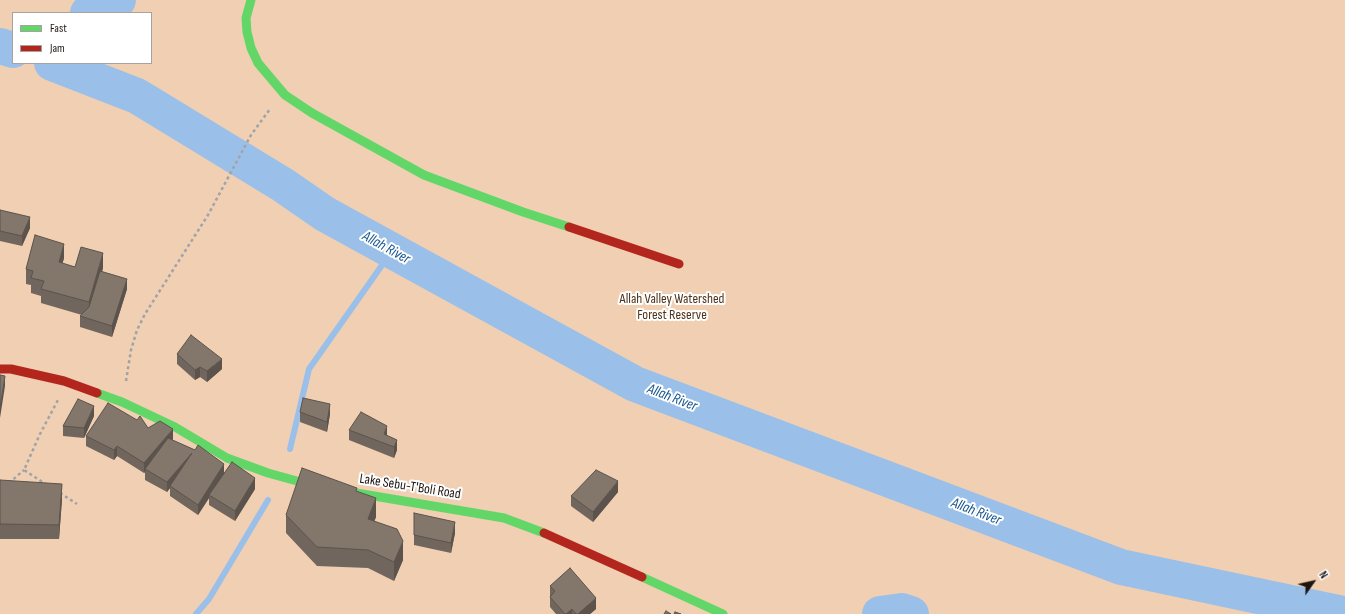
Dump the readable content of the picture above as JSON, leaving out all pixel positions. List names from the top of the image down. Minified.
{"streets":{"main road":["Lake Sebu-T'Boli Road"]},"water":["Allah River"],"parks":["Allah Valley Watershed Forest Reserve"],"legend":["Fast","Jam"],"north":"top right"}
